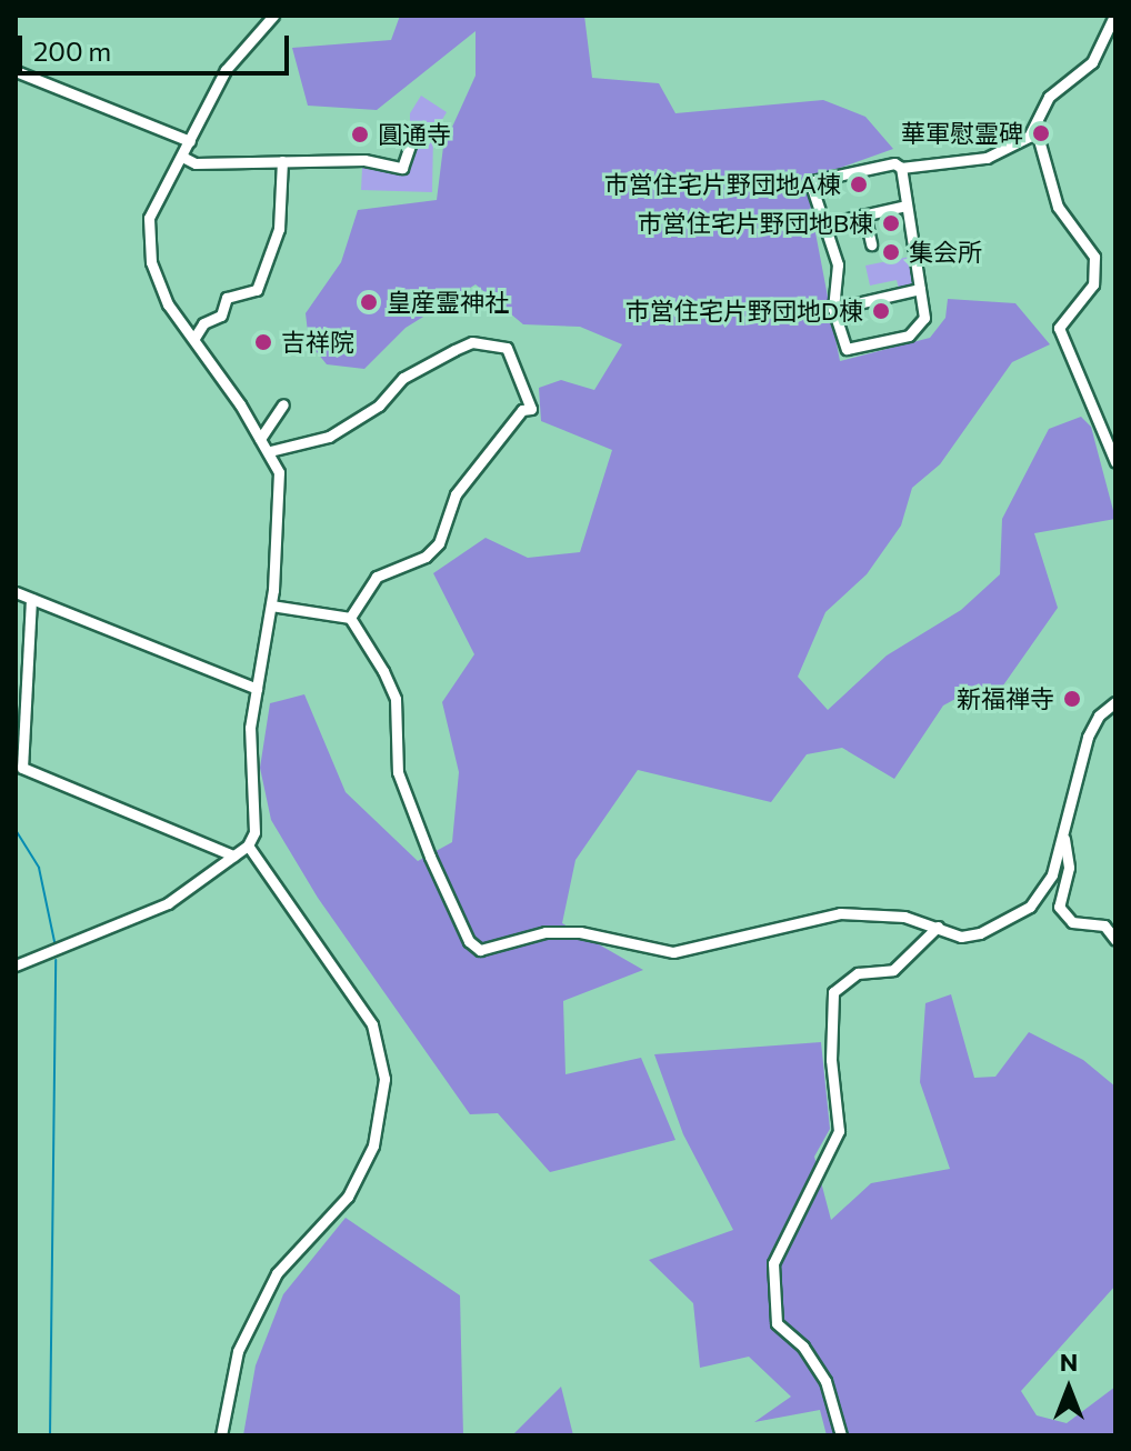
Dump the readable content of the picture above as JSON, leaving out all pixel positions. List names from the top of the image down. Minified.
{"places":["華軍慰霊碑","圓通寺","市営住宅片野団地A棟","市営住宅片野団地B棟","集会所","皇産霊神社","市営住宅片野団地D棟","吉祥院","新福禅寺"],"scale_bar":"200 m","north":"top"}
